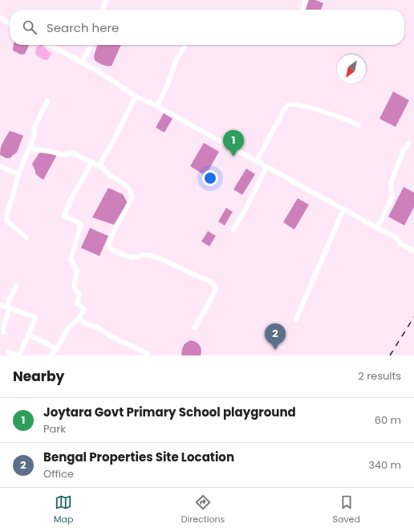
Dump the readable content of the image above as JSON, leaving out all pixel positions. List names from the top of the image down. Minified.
{"north":"bottom left","page":{"search":"Search here","pins":["1","2"],"heading":["Nearby","2 results"],"list":[{"mark":"1","name":"Joytara Govt Primary School playground","note":"Park","value":"60 m"},{"mark":"2","name":"Bengal Properties Site Location","note":"Office","value":"340 m"}],"nav":["Map","Directions","Saved"]}}
